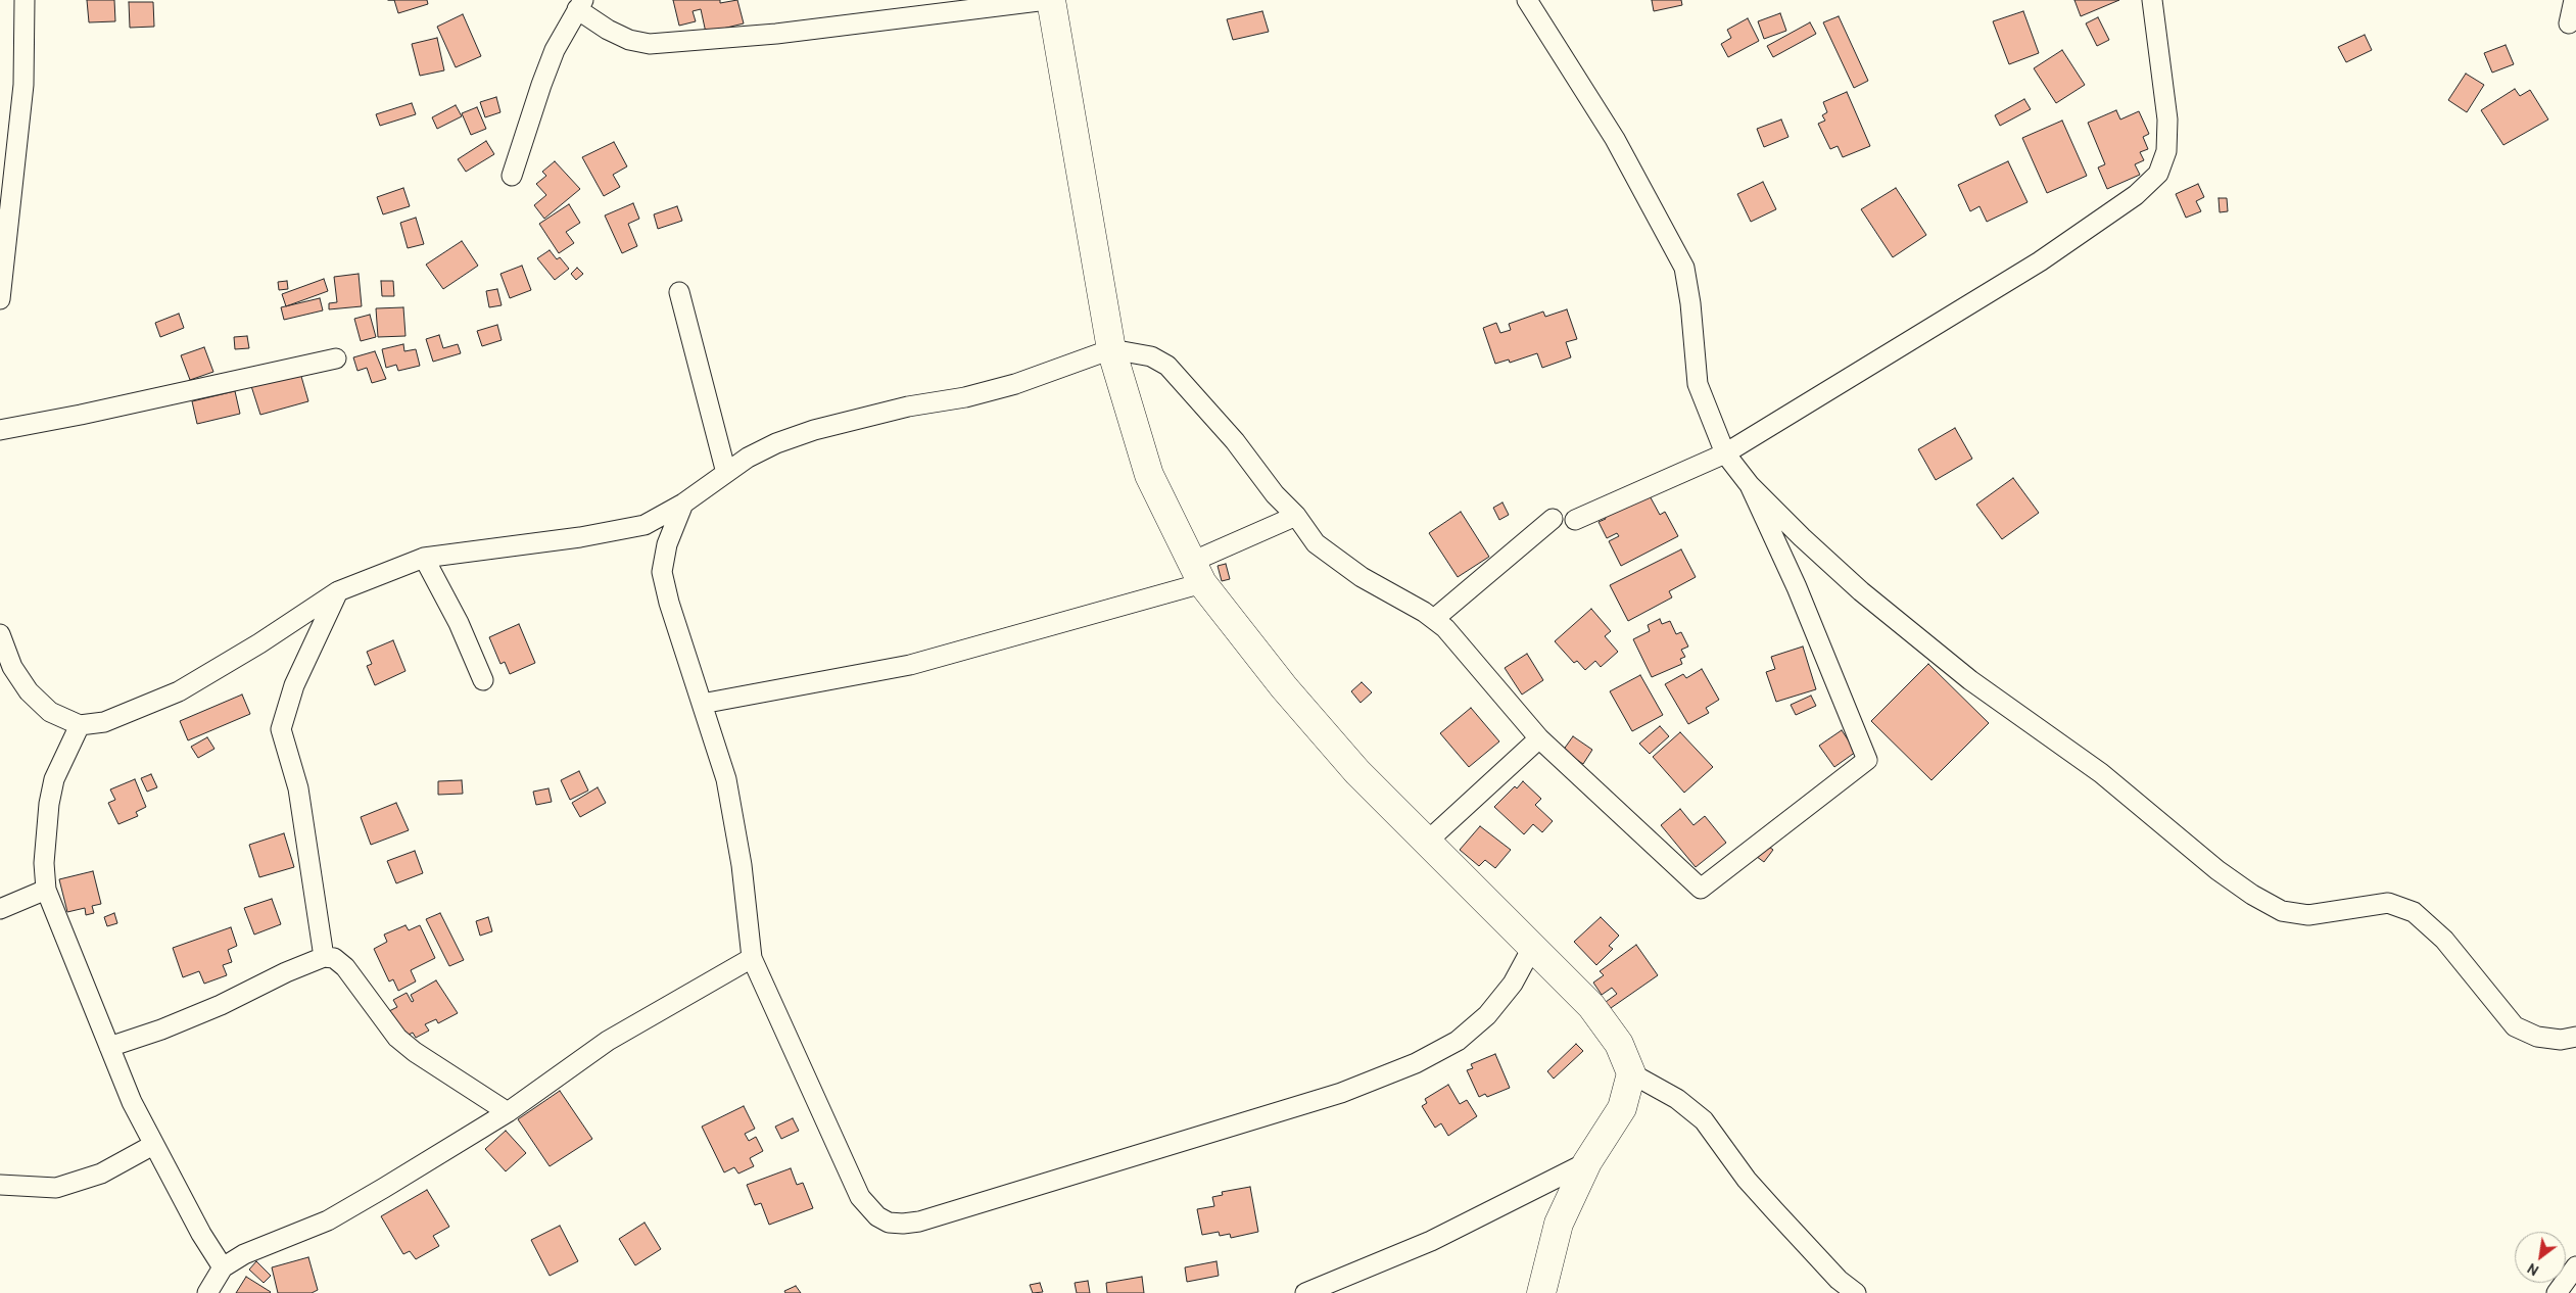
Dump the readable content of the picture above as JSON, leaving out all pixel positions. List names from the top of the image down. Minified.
{"north":"bottom left"}
